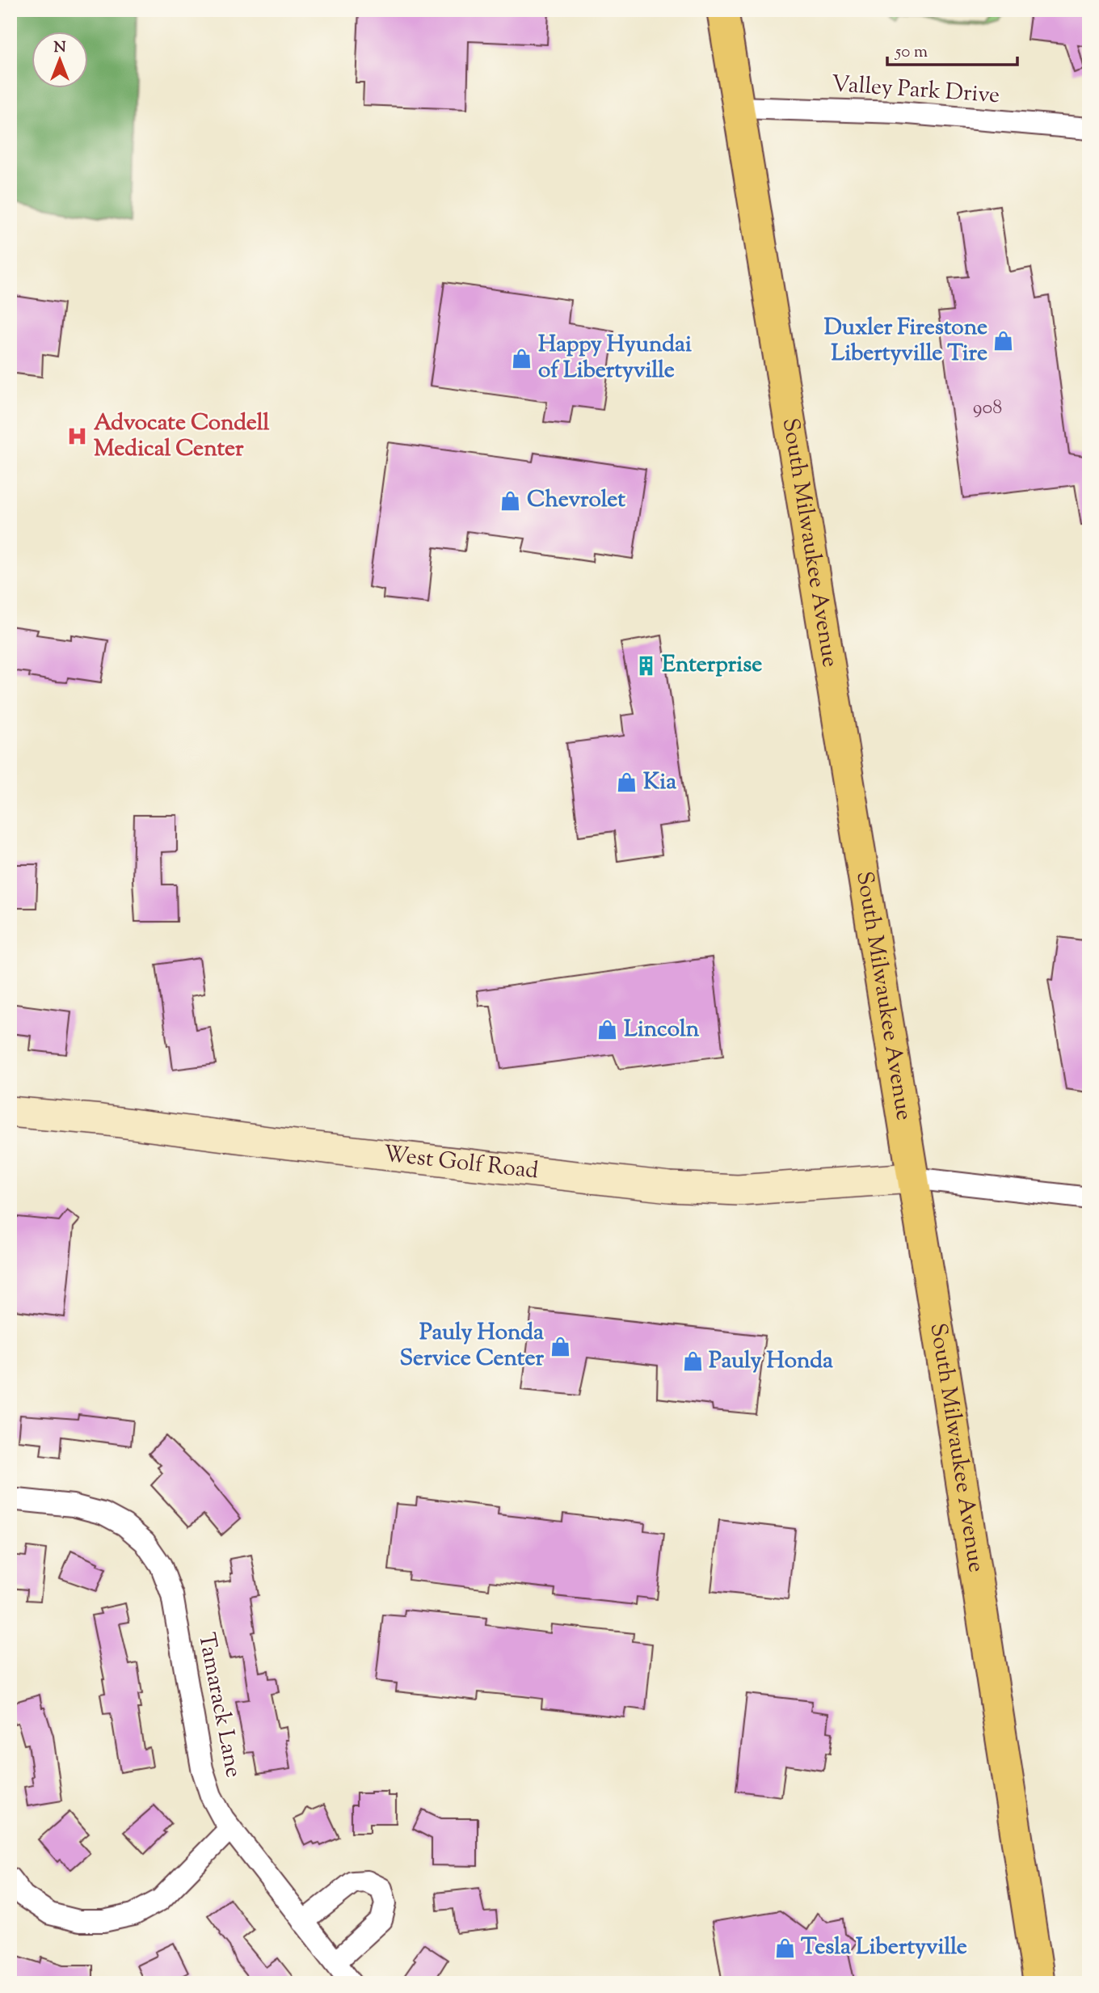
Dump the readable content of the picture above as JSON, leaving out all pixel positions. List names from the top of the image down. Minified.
{"streets":{"main road":["South Milwaukee Avenue"],"street":["Valley Park Drive","West Golf Road","Tamarack Lane"]},"crossings":[["Valley Park Drive","South Milwaukee Avenue"],["South Milwaukee Avenue","West Golf Road"]],"places":{"shop":["Duxler Firestone Libertyville Tire","Happy Hyundai of Libertyville","Chevrolet","Kia","Lincoln","Pauly Honda Service Center","Pauly Honda","Tesla Libertyville"],"hospital":["Advocate Condell Medical Center"],"building":["Enterprise"]},"house_numbers":["908"],"scale_bar":"50 m","north":"top"}
